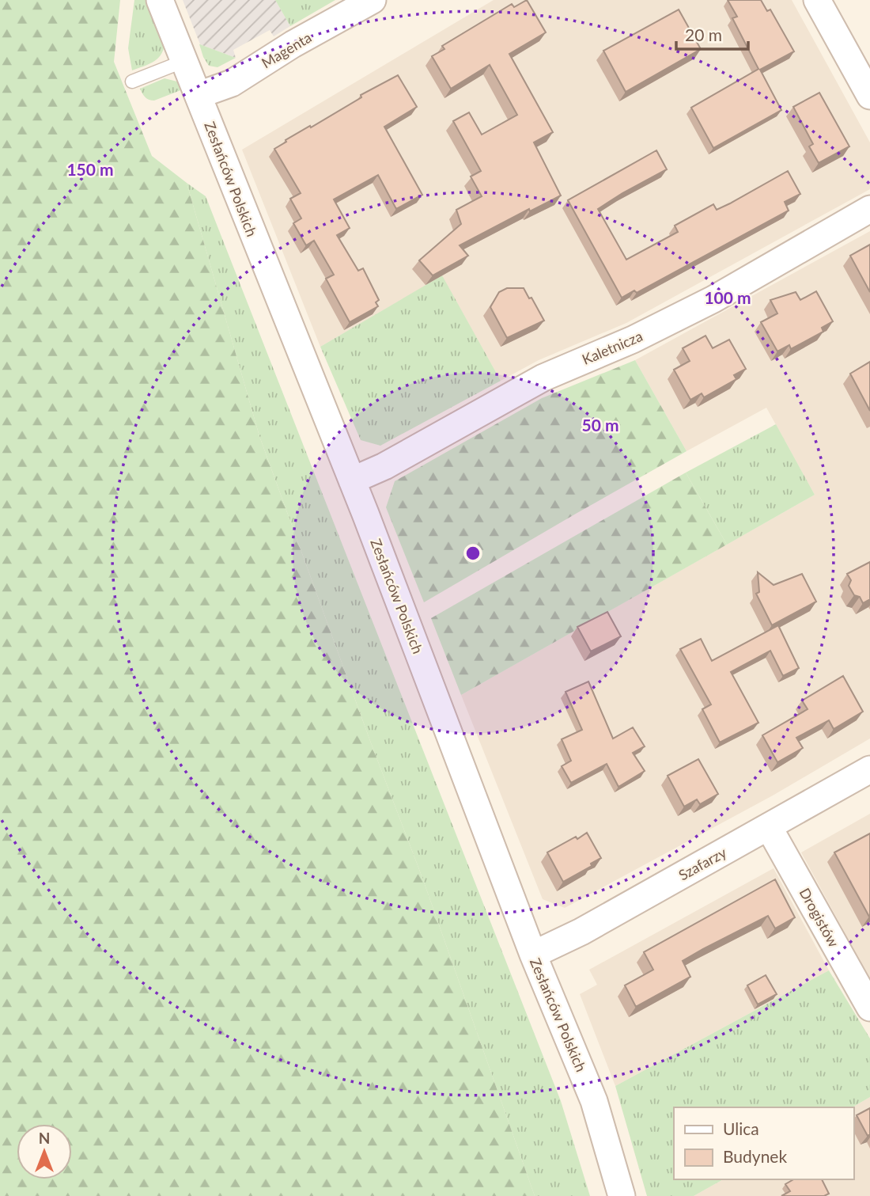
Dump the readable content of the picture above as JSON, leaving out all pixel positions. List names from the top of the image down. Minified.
{"streets":{"street":["Magenta","Zesłańców Polskich","Kaletnicza","Szafarzy","Drogistów"]},"crossings":[["Magenta","Zesłańców Polskich"],["Zesłańców Polskich","Kaletnicza"],["Zesłańców Polskich","Szafarzy"],["Szafarzy","Drogistów"]],"legend":["Ulica","Budynek"],"scale_bar":"20 m","north":"top","rings":["150 m","100 m","50 m"]}
